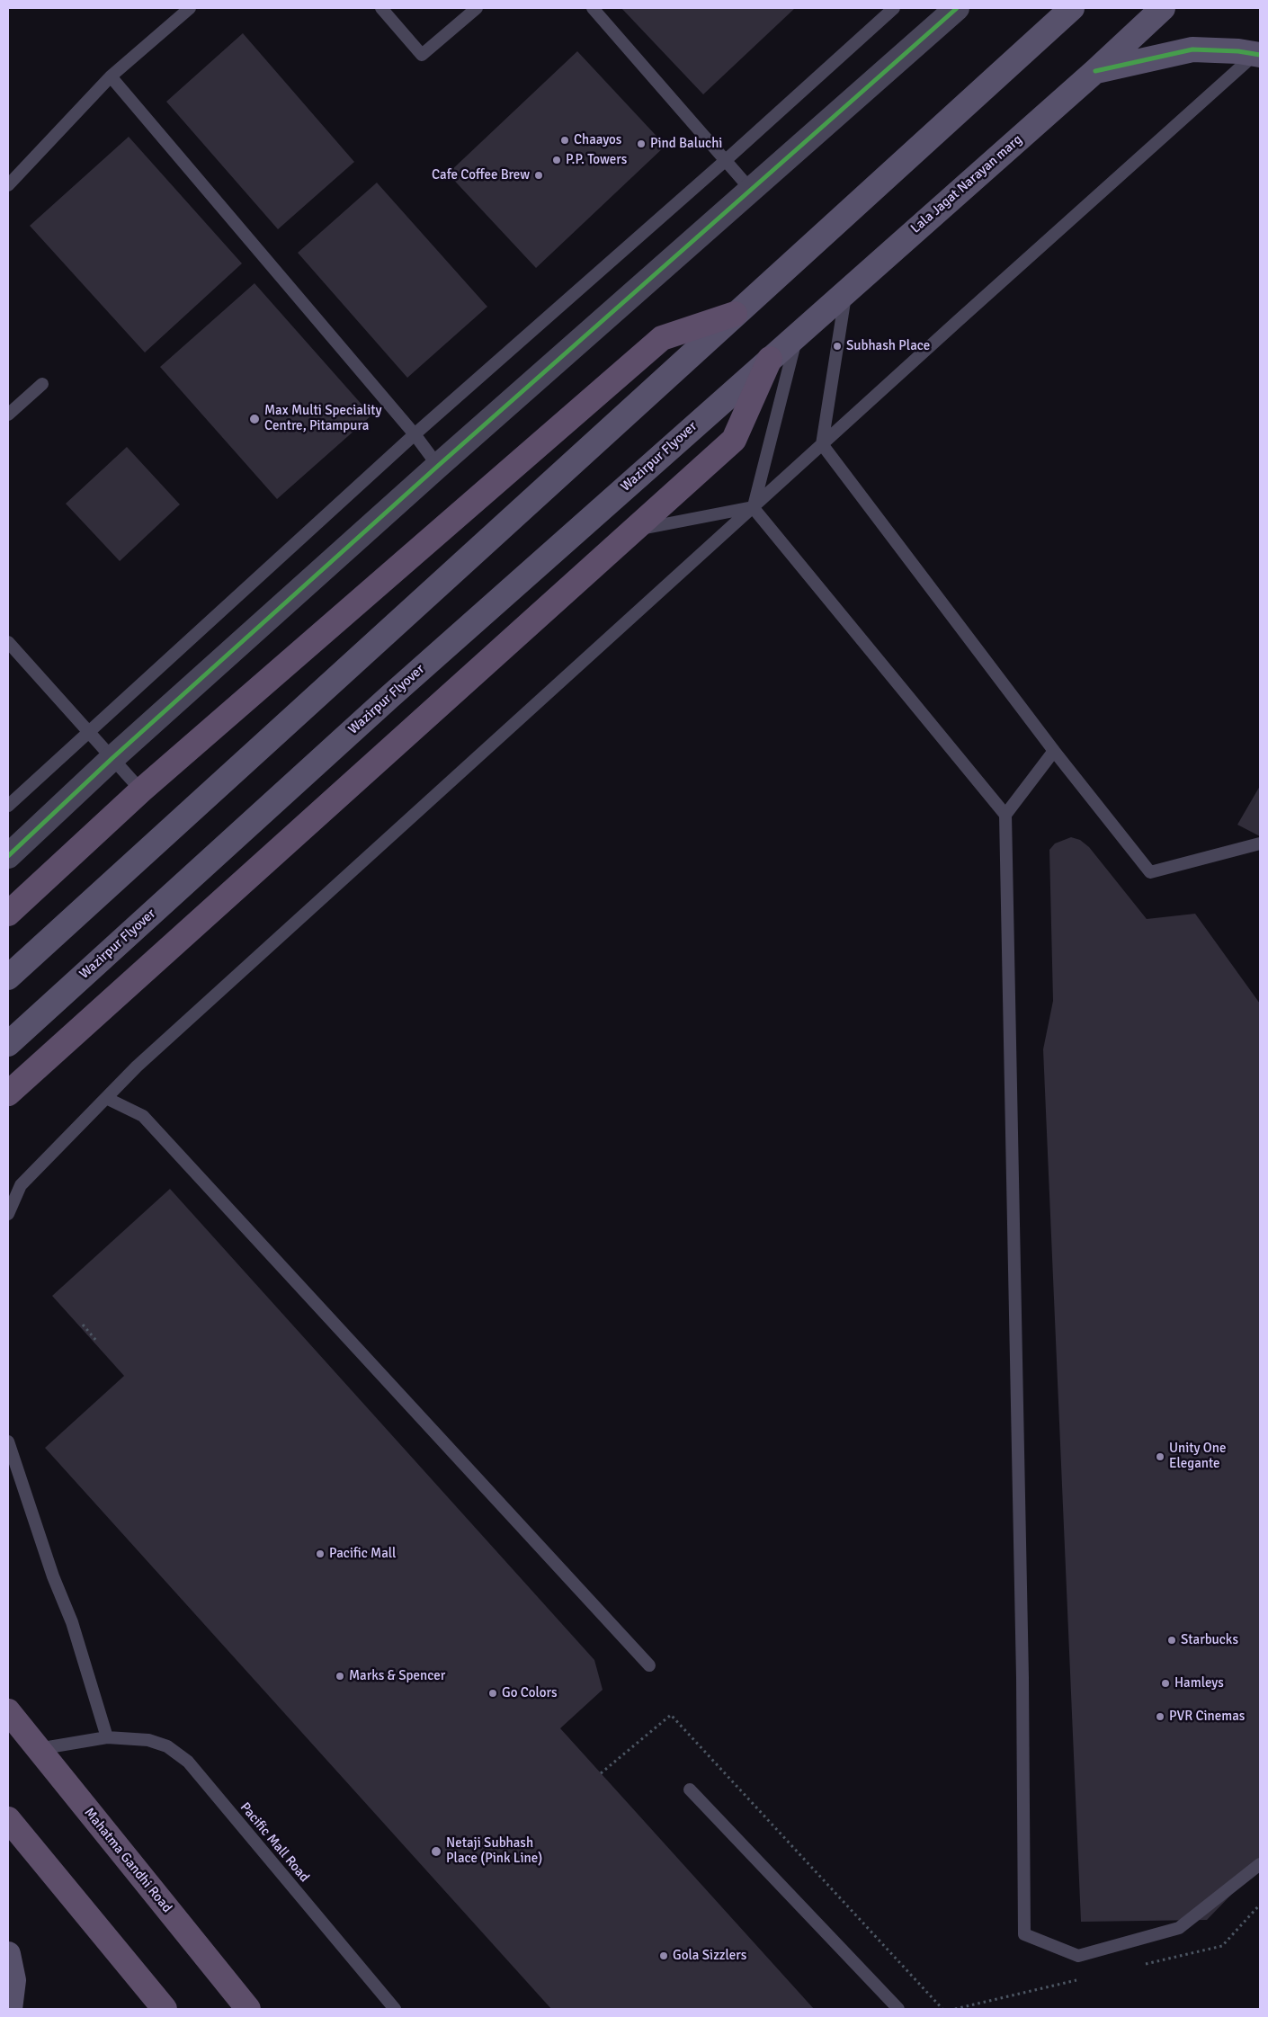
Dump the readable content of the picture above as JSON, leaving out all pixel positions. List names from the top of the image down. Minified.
{"streets":{"main road":["Lala Jagat Narayan marg","Wazirpur Flyover","Mahatma Gandhi Road"],"lane":["Pacific Mall Road"]},"crossings":[["Lala Jagat Narayan marg","Wazirpur Flyover"],["Pacific Mall Road","Mahatma Gandhi Road"]],"places":["Chaayos","Pind Baluchi","P.P. Towers","Cafe Coffee Brew","Subhash Place","Max Multi Speciality Centre, Pitampura","Unity One Elegante","Pacific Mall","Starbucks","Marks & Spencer","Hamleys","Go Colors","PVR Cinemas","Netaji Subhash Place (Pink Line)","Gola Sizzlers"]}
